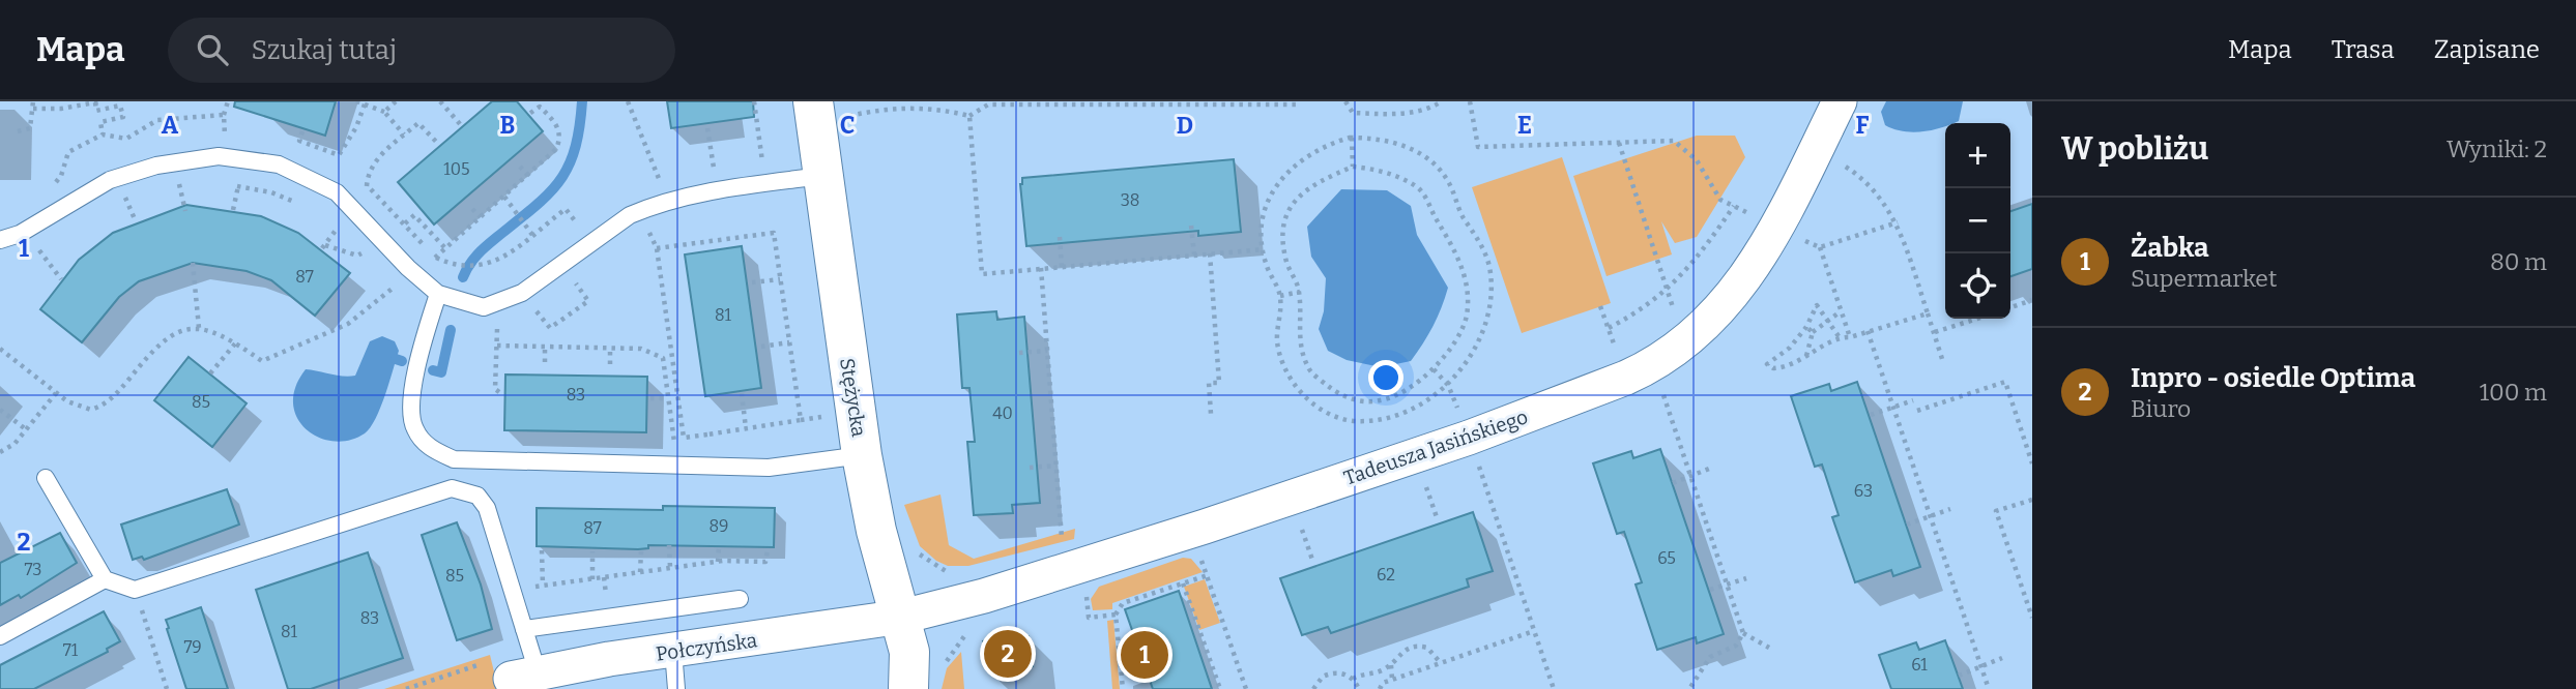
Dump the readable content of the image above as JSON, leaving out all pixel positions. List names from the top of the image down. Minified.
{"streets":{"street":["Stężycka","Tadeusza Jasińskiego","Połczyńska"]},"crossings":[["Stężycka","Tadeusza Jasińskiego"],["Stężycka","Połczyńska"],["Tadeusza Jasińskiego","Połczyńska"]],"house_numbers":["105","38","87","81","83","85","40","63","89","87","65","73","62","85","83","81","79","71","61"],"page":{"header":"Mapa","search":"Szukaj tutaj","nav":["Mapa","Trasa","Zapisane"],"heading":["W pobliżu","Wyniki: 2"],"map_buttons":["+","−"],"list":[{"mark":"1","name":"Żabka","note":"Supermarket","value":"80 m"},{"mark":"2","name":"Inpro - osiedle Optima","note":"Biuro","value":"100 m"}],"pins":["2","1"]},"grid":{"columns":["A","B","C","D","E","F"],"rows":["1","2"]}}
